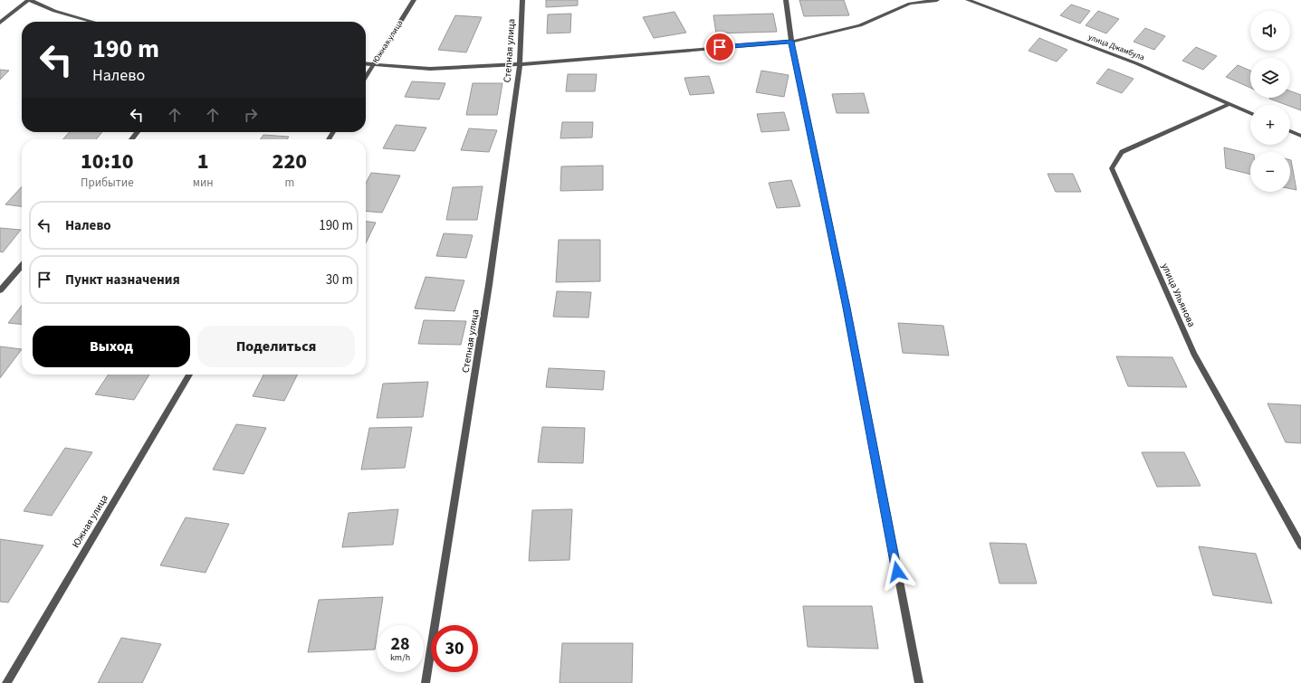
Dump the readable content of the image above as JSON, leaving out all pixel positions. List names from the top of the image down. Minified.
{"streets":{"street":["Южная улица","улица Джамбула","Степная улица","улица Ульянова"]},"crossings":[["улица Джамбула","улица Ульянова"]],"page":{"map_buttons":["+","−"],"turn":["190 m","Налево"],"eta":["10:10","Прибытие","1","мин","220","m"],"list":[{"name":"Налево","value":"190 m"},{"name":"Пункт назначения","value":"30 m"}],"buttons":["Выход","Поделиться"],"speed":"28 km/h","limit":"30"}}
